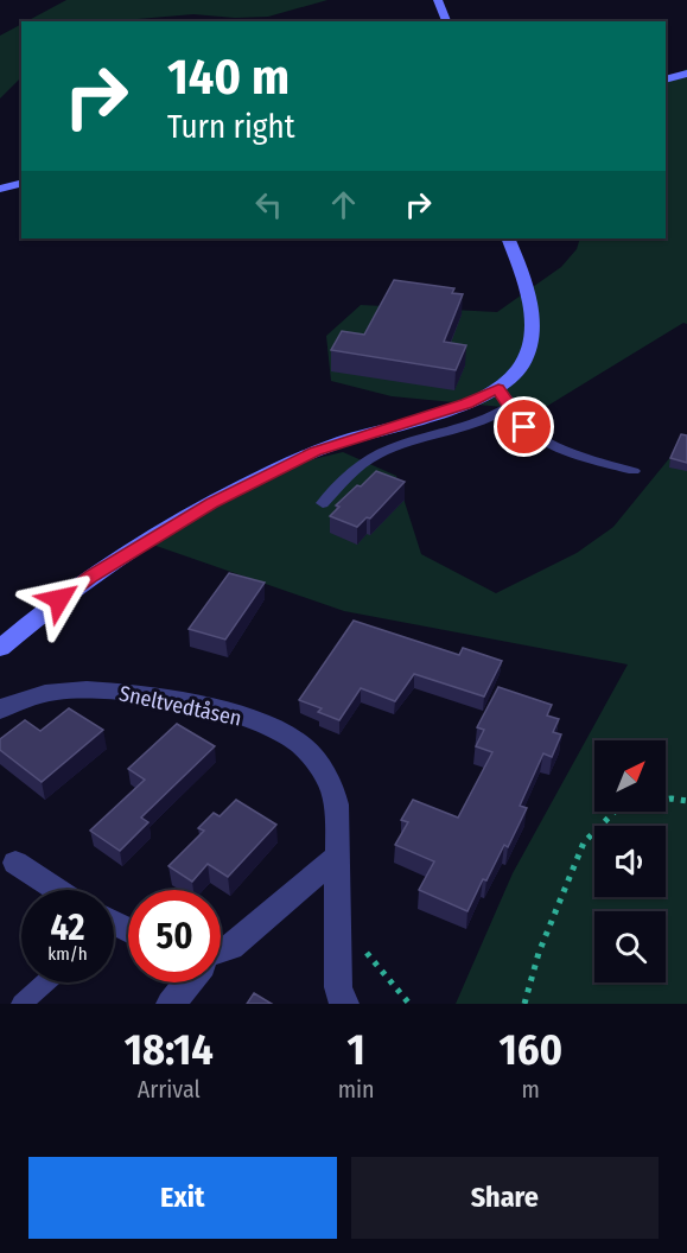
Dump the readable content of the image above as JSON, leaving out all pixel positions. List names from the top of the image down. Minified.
{"streets":{"street":["Sneltvedtåsen"]},"north":"top right","page":{"turn":["140 m","Turn right"],"speed":"42 km/h","limit":"50","eta":["18:14","Arrival","1","min","160","m"],"buttons":["Exit","Share"]}}
